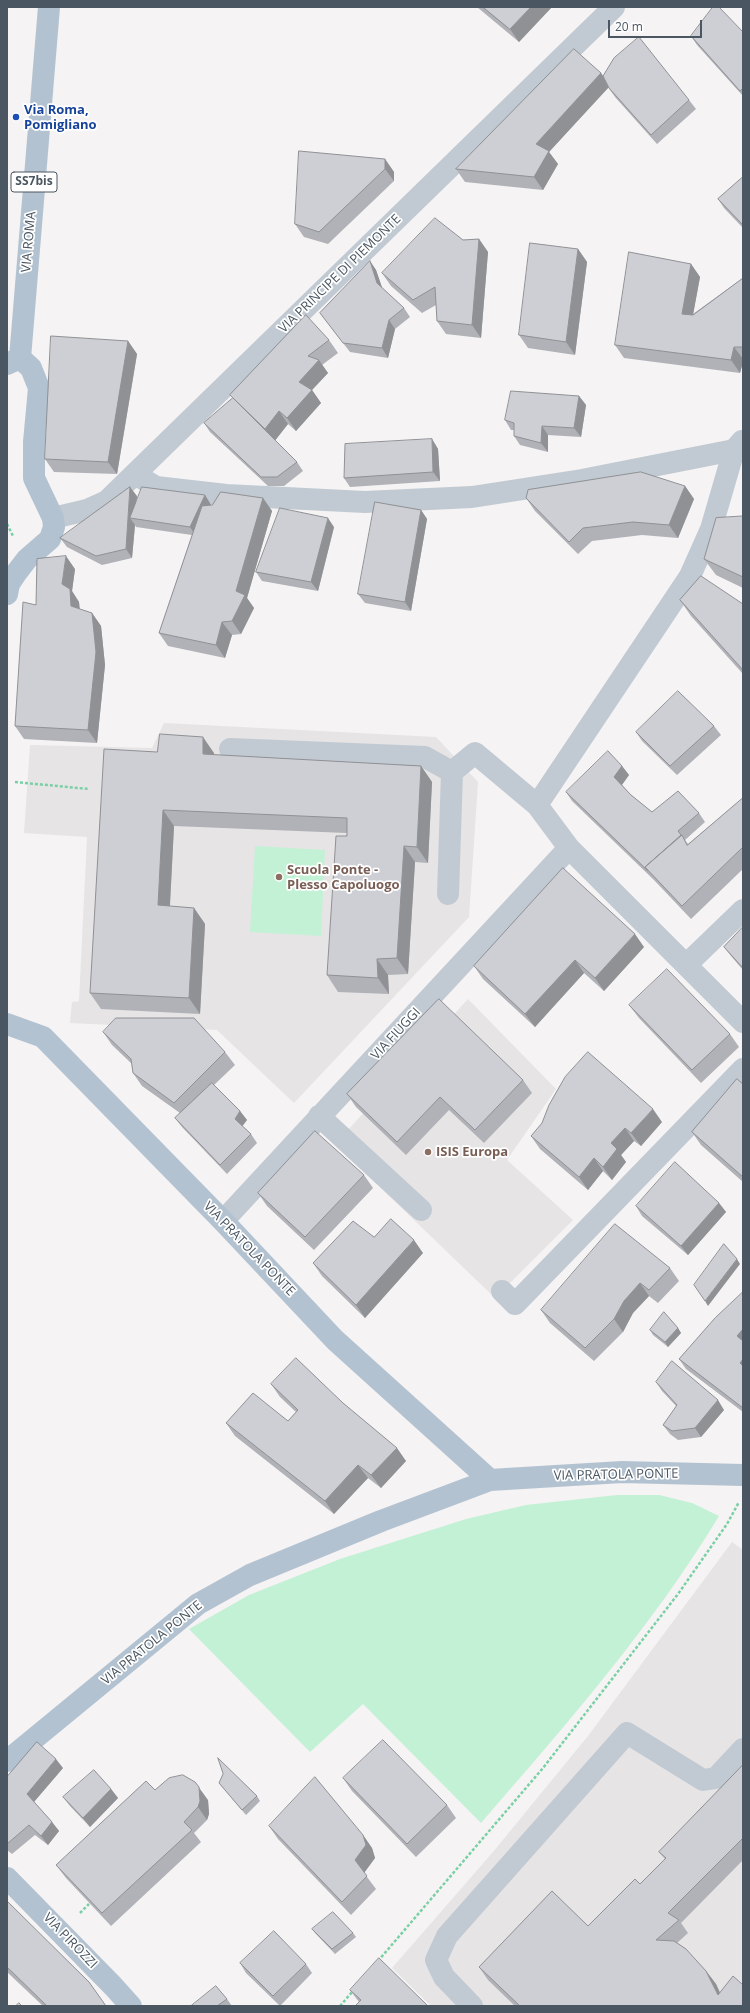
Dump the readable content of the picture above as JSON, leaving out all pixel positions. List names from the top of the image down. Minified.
{"streets":{"main road":["SS7bis","VIA ROMA","VIA PRATOLA PONTE","VIA PIROZZI"],"street":["VIA PRINCIPE DI PIEMONTE","VIA FIUGGI"]},"crossings":[["SS7bis","VIA ROMA"],["SS7bis","VIA PRINCIPE DI PIEMONTE"],["VIA FIUGGI","VIA PRATOLA PONTE"]],"places":["Via Roma, Pomigliano","Scuola Ponte - Plesso Capoluogo","ISIS Europa"],"scale_bar":"20 m"}
